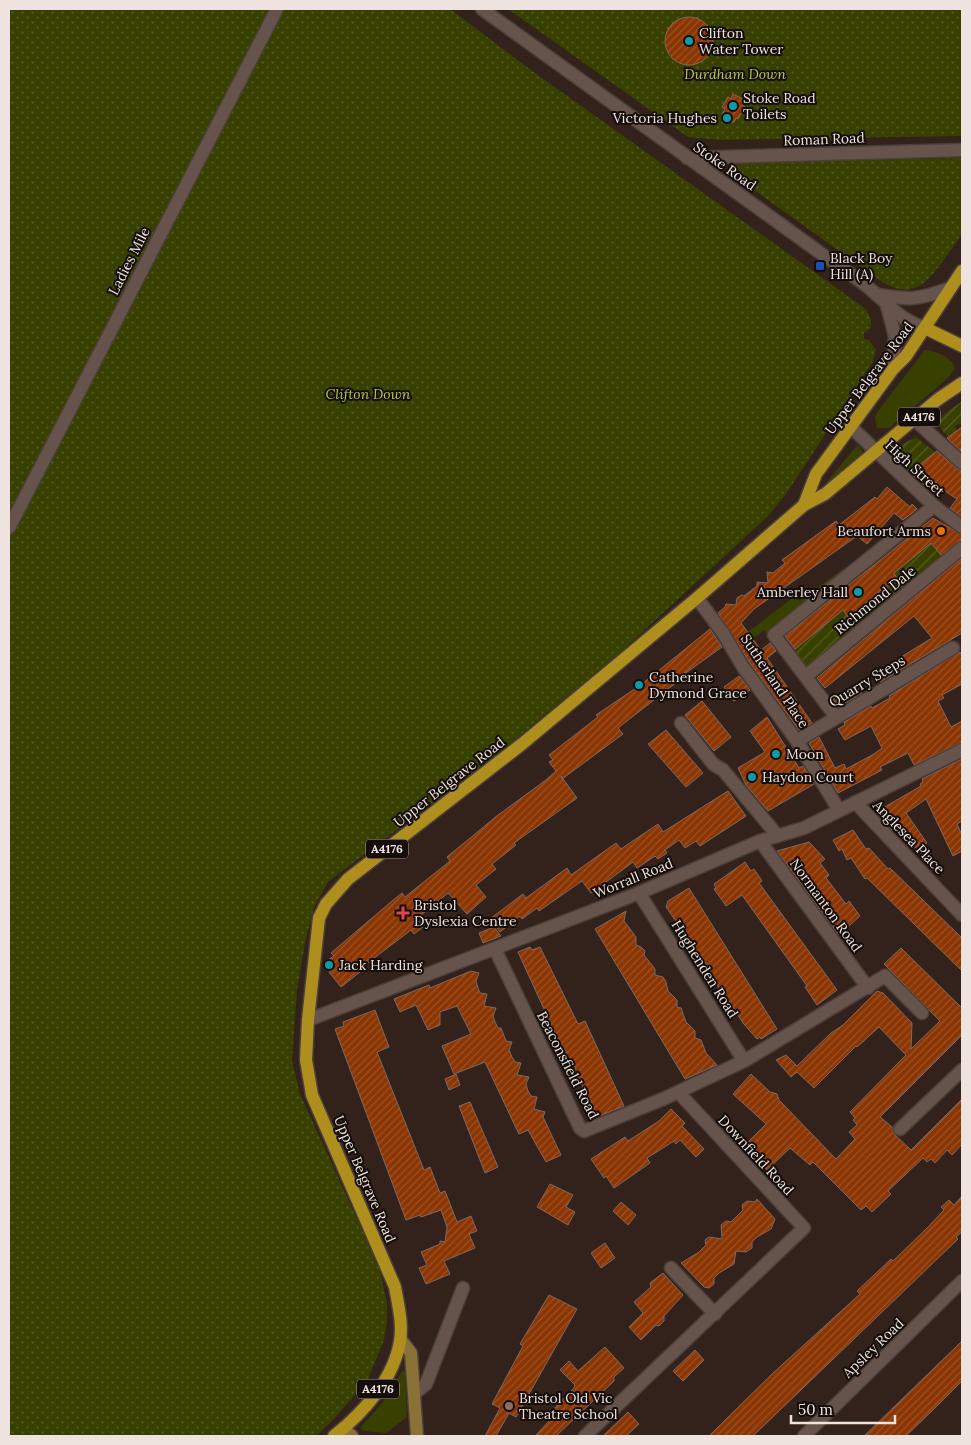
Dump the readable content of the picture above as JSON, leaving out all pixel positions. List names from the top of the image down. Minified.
{"streets":{"main road":["Upper Belgrave Road","A4176"],"street":["Roman Road","Stoke Road","Ladies Mile","High Street","Richmond Dale","Sutherland Place","Quarry Steps","Anglesea Place","Worrall Road","Normanton Road","Hughenden Road","Beaconsfield Road","Downfield Road","Apsley Road"]},"crossings":[["Roman Road","Stoke Road"],["Stoke Road","Upper Belgrave Road"],["Upper Belgrave Road","A4176"],["Upper Belgrave Road","High Street"],["Upper Belgrave Road","Sutherland Place"],["Upper Belgrave Road","Worrall Road"],["Sutherland Place","Quarry Steps"],["Sutherland Place","Worrall Road"],["Anglesea Place","Worrall Road"],["Worrall Road","Normanton Road"],["Worrall Road","Hughenden Road"],["Worrall Road","Beaconsfield Road"],["Beaconsfield Road","Downfield Road"]],"parks":["Durdham Down","Clifton Down"],"places":{"other":["Clifton Water Tower","Stoke Road Toilets","Victoria Hughes","Beaufort Arms","Amberley Hall","Catherine Dymond Grace","Moon","Haydon Court","Jack Harding","Bristol Old Vic Theatre School"],"transit":["Black Boy Hill (A)"],"health":["Bristol Dyslexia Centre"]},"scale_bar":"50 m"}
